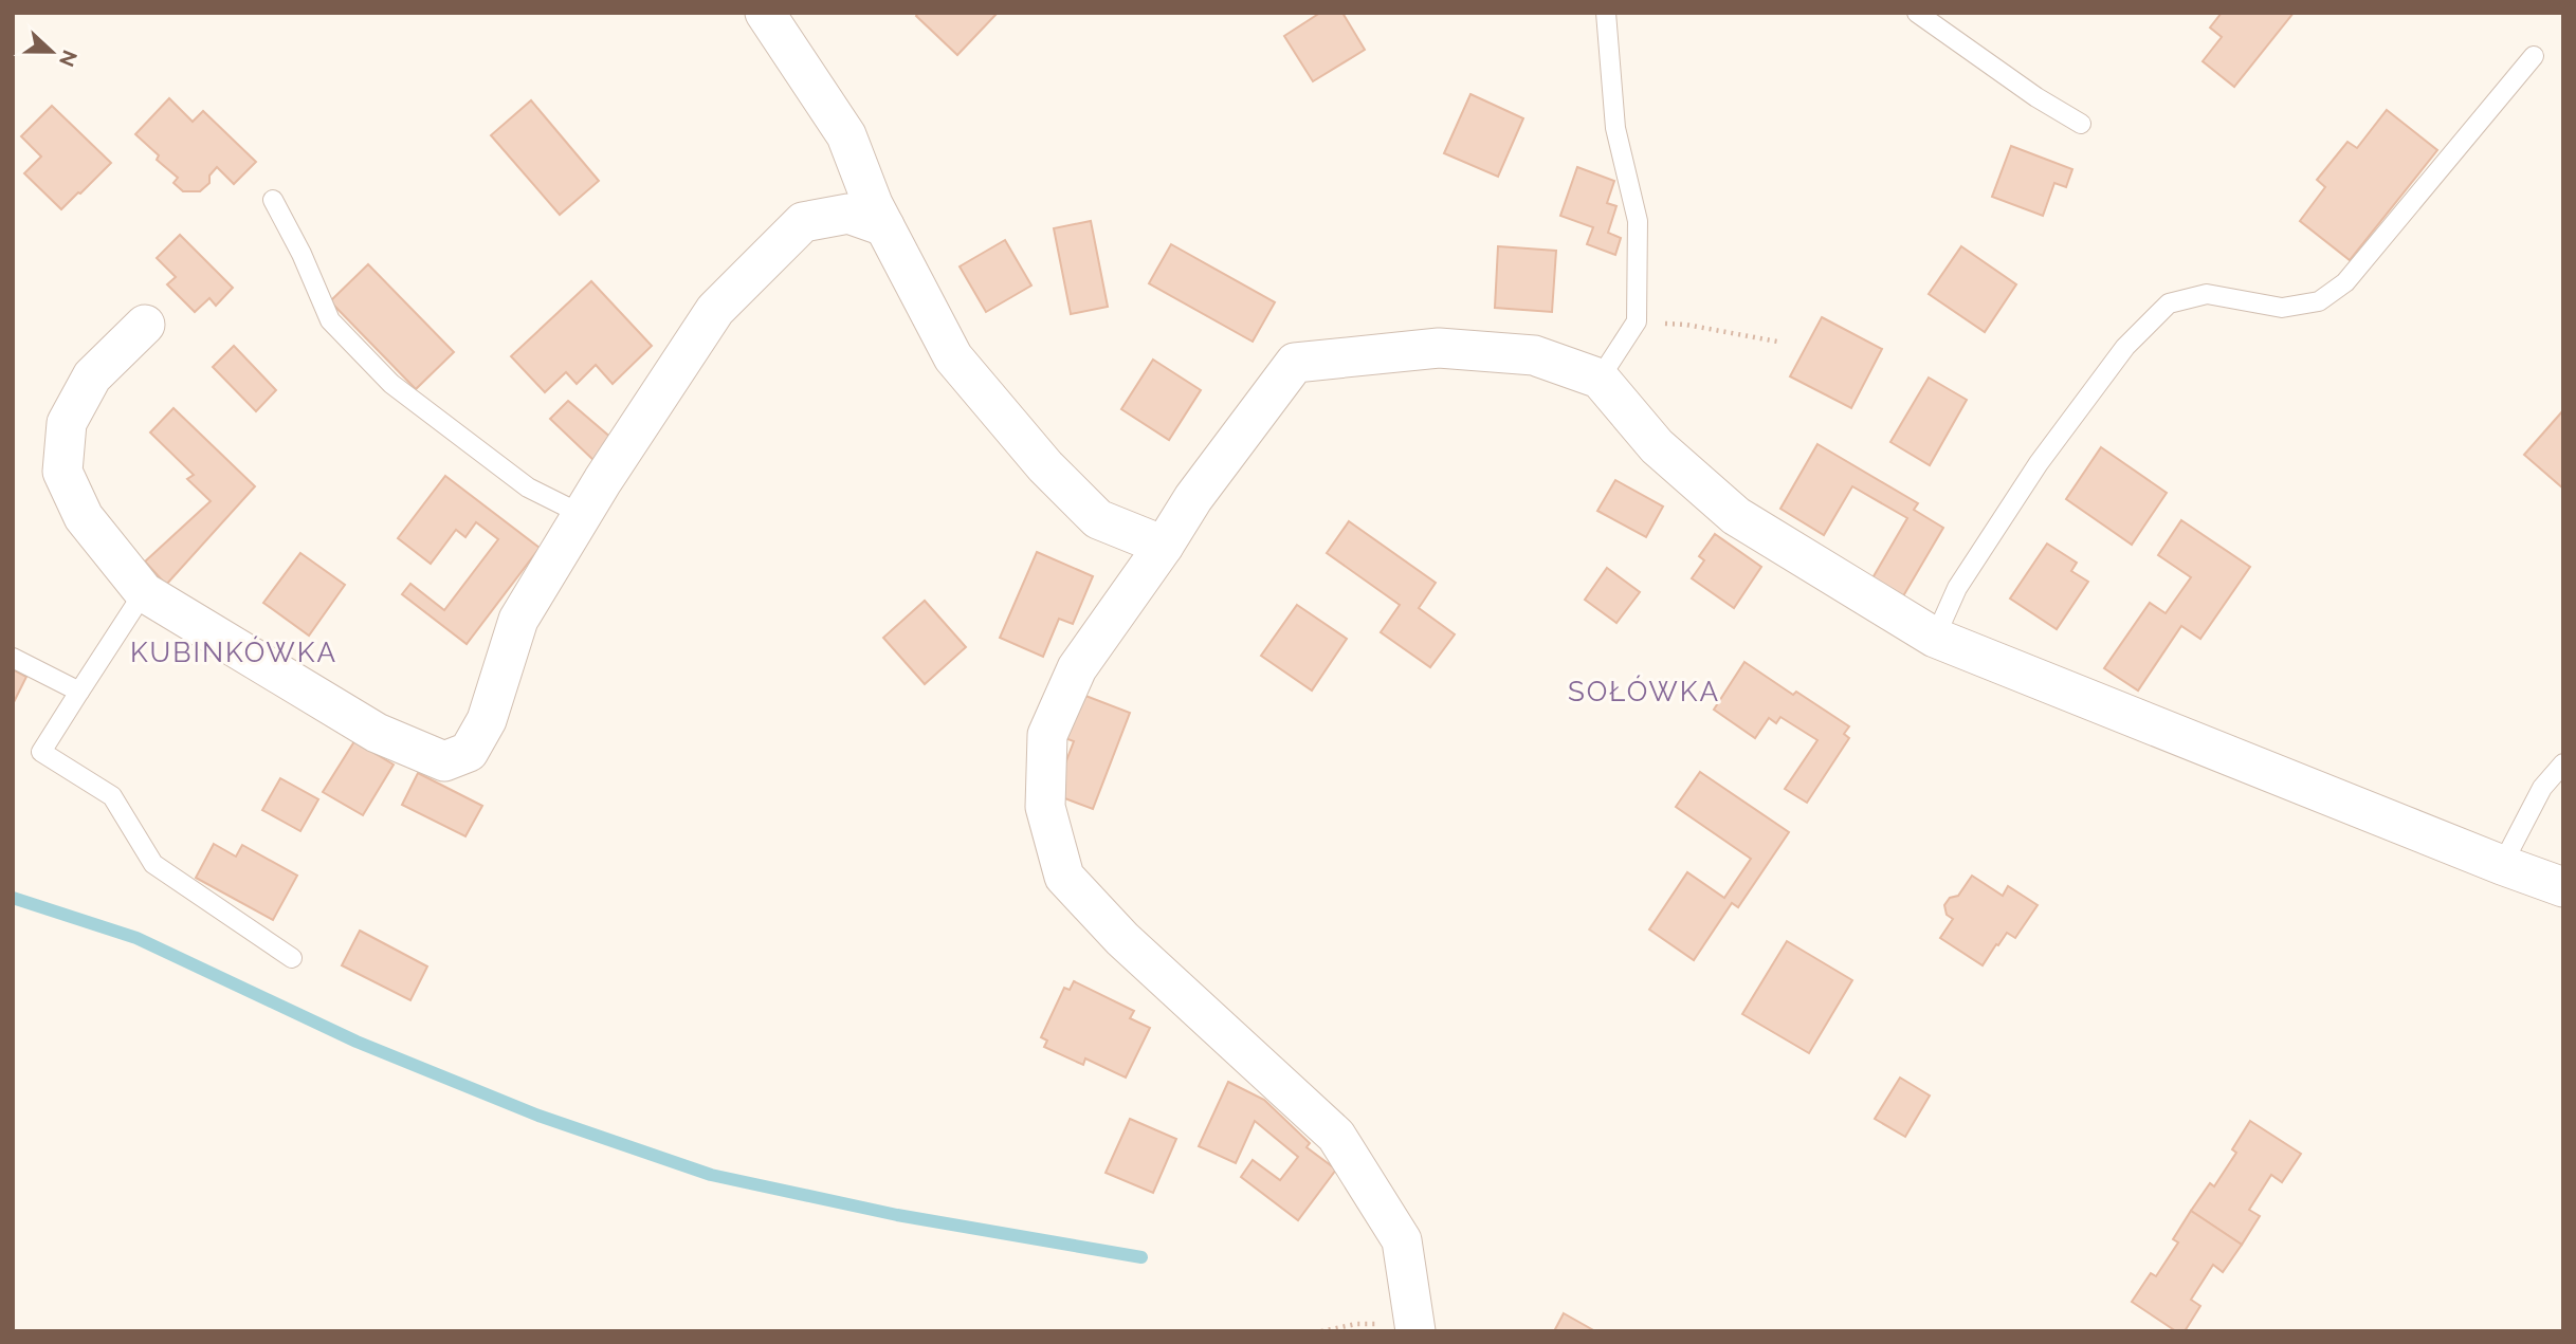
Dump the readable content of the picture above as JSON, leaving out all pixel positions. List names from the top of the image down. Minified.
{"districts":["KUBINKÓWKA","SOŁÓWKA"],"north":"right"}
